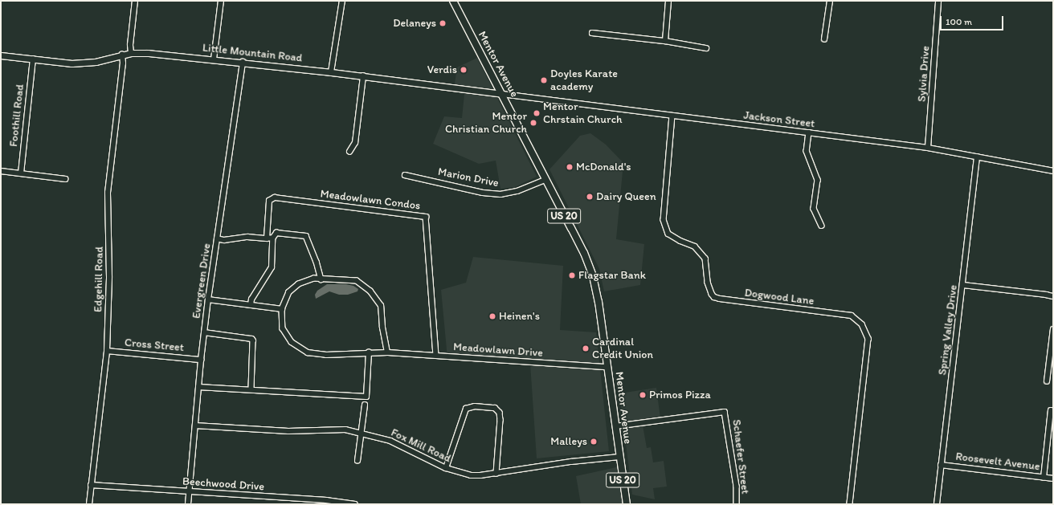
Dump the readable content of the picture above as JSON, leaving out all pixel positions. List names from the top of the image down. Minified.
{"streets":{"main road":["Mentor Avenue","US 20"],"street":["Little Mountain Road","Sylvia Drive","Foothill Road","Jackson Street","Marion Drive","Meadowlawn Condos","Edgehill Road","Evergreen Drive","Dogwood Lane","Spring Valley Drive","Cross Street","Meadowlawn Drive","Fox Mill Road","Schaefer Street","Roosevelt Avenue","Beechwood Drive"]},"crossings":[["Little Mountain Road","Mentor Avenue"],["Little Mountain Road","Foothill Road"],["Little Mountain Road","Jackson Street"],["Little Mountain Road","Edgehill Road"],["Little Mountain Road","Evergreen Drive"],["Mentor Avenue","Jackson Street"],["Mentor Avenue","Marion Drive"],["Mentor Avenue","Meadowlawn Drive"],["Mentor Avenue","Fox Mill Road"],["Mentor Avenue","Schaefer Street"],["Sylvia Drive","Jackson Street"],["Jackson Street","Dogwood Lane"],["Jackson Street","Spring Valley Drive"],["Meadowlawn Condos","Meadowlawn Drive"],["Edgehill Road","Cross Street"],["Edgehill Road","Beechwood Drive"],["Evergreen Drive","Cross Street"],["Evergreen Drive","Fox Mill Road"],["Evergreen Drive","Beechwood Drive"],["Spring Valley Drive","Roosevelt Avenue"]],"places":["Delaneys","Verdis","Doyles Karate academy","Mentor Chrstain Church","Mentor Christian Church","McDonald's","Dairy Queen","Flagstar Bank","Heinen's","Cardinal Credit Union","Primos Pizza","Malleys"],"scale_bar":"100 m"}
